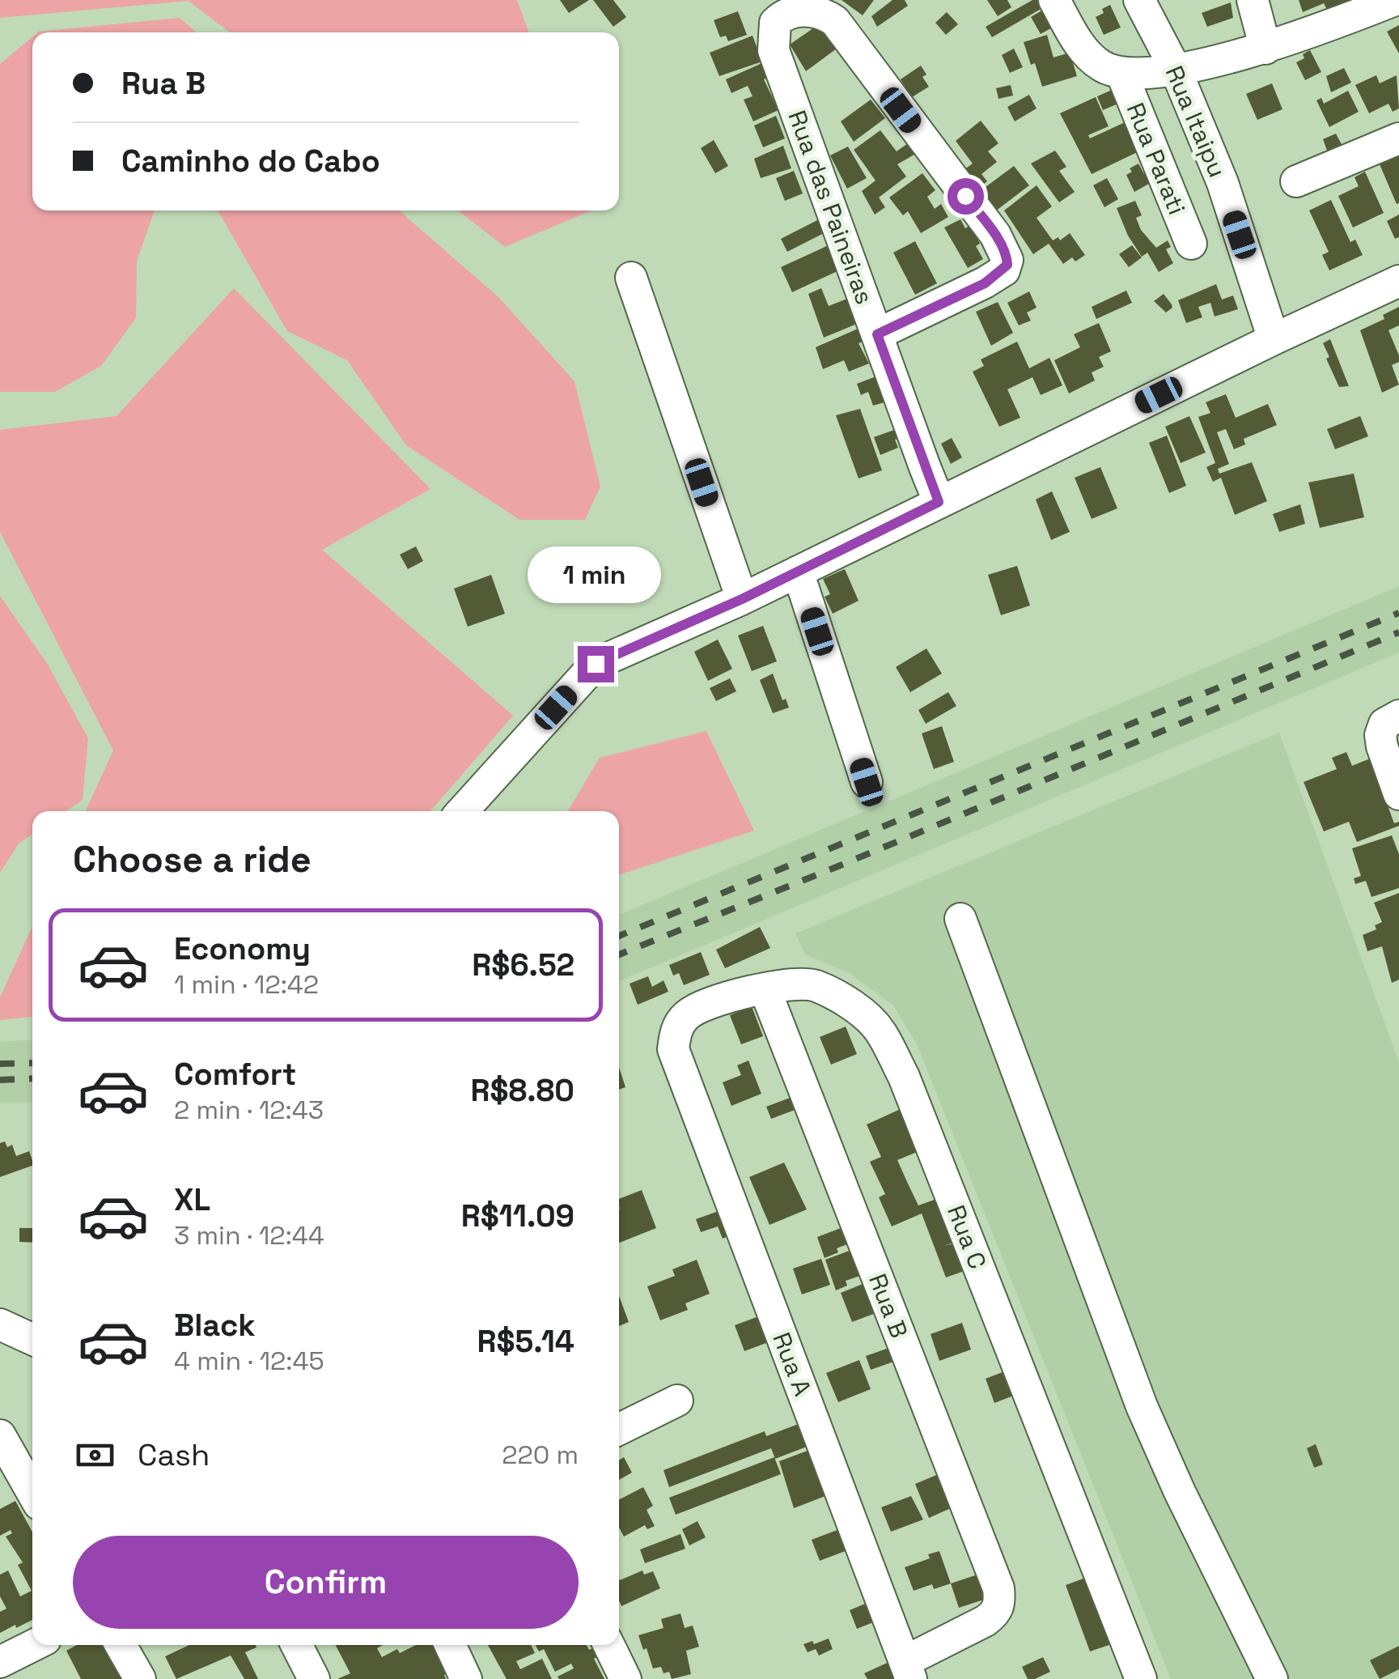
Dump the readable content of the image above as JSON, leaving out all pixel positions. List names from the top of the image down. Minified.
{"streets":{"street":["Rua Itaipu","Rua Parati","Rua das Paineiras","Rua C","Rua B","Rua A"]},"crossings":[["Rua C","Rua B"],["Rua C","Rua A"],["Rua B","Rua A"]],"page":{"banner":["Rua B","Caminho do Cabo"],"bubble":"1 min","heading":"Choose a ride","list":[{"name":"Economy","note":"1 min · 12:42","value":"R$6.52"},{"name":"Comfort","note":"2 min · 12:43","value":"R$8.80"},{"name":"XL","note":"3 min · 12:44","value":"R$11.09"},{"name":"Black","note":"4 min · 12:45","value":"R$5.14"}],"pay":["Cash","220 m"],"buttons":"Confirm"}}
